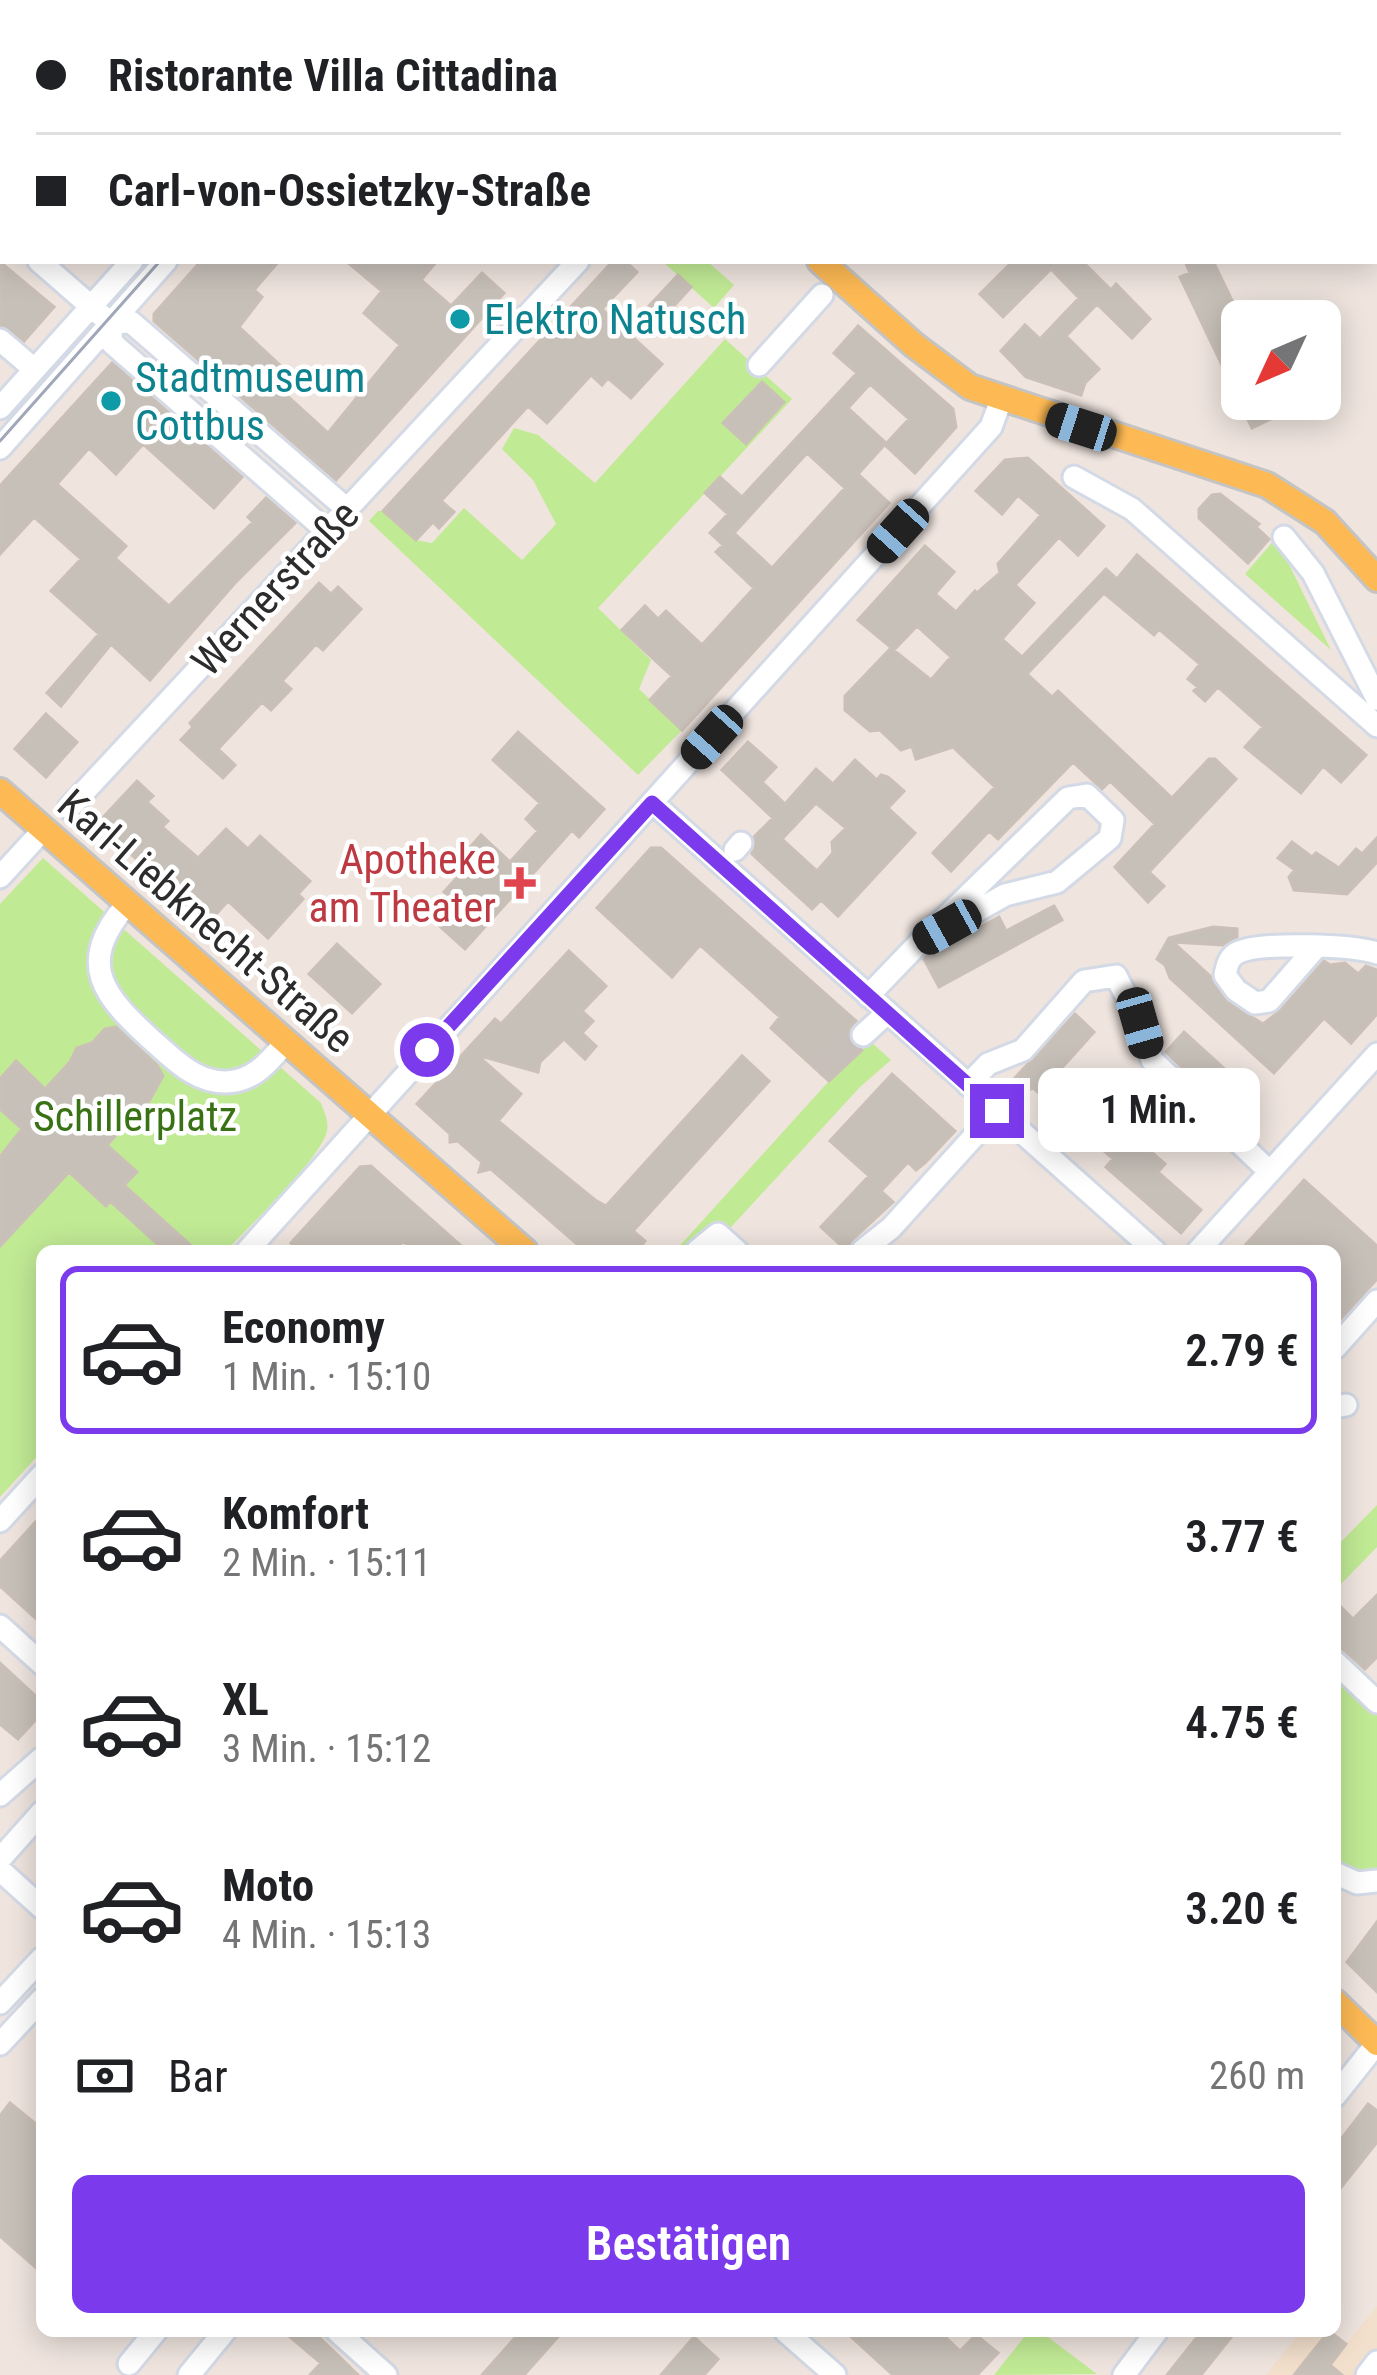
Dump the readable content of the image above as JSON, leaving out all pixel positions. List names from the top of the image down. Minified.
{"streets":{"main road":["Karl-Liebknecht-Straße"],"street":["Wernerstraße"]},"parks":["Schillerplatz"],"places":{"other":["Elektro Natusch","Stadtmuseum Cottbus"],"health":["Apotheke am Theater"]},"north":"bottom left","page":{"banner":["Ristorante Villa Cittadina","Carl-von-Ossietzky-Straße"],"bubble":"1 Min.","list":[{"name":"Economy","note":"1 Min. · 15:10","value":"2.79 €"},{"name":"Komfort","note":"2 Min. · 15:11","value":"3.77 €"},{"name":"XL","note":"3 Min. · 15:12","value":"4.75 €"},{"name":"Moto","note":"4 Min. · 15:13","value":"3.20 €"}],"pay":["Bar","260 m"],"buttons":"Bestätigen"}}
